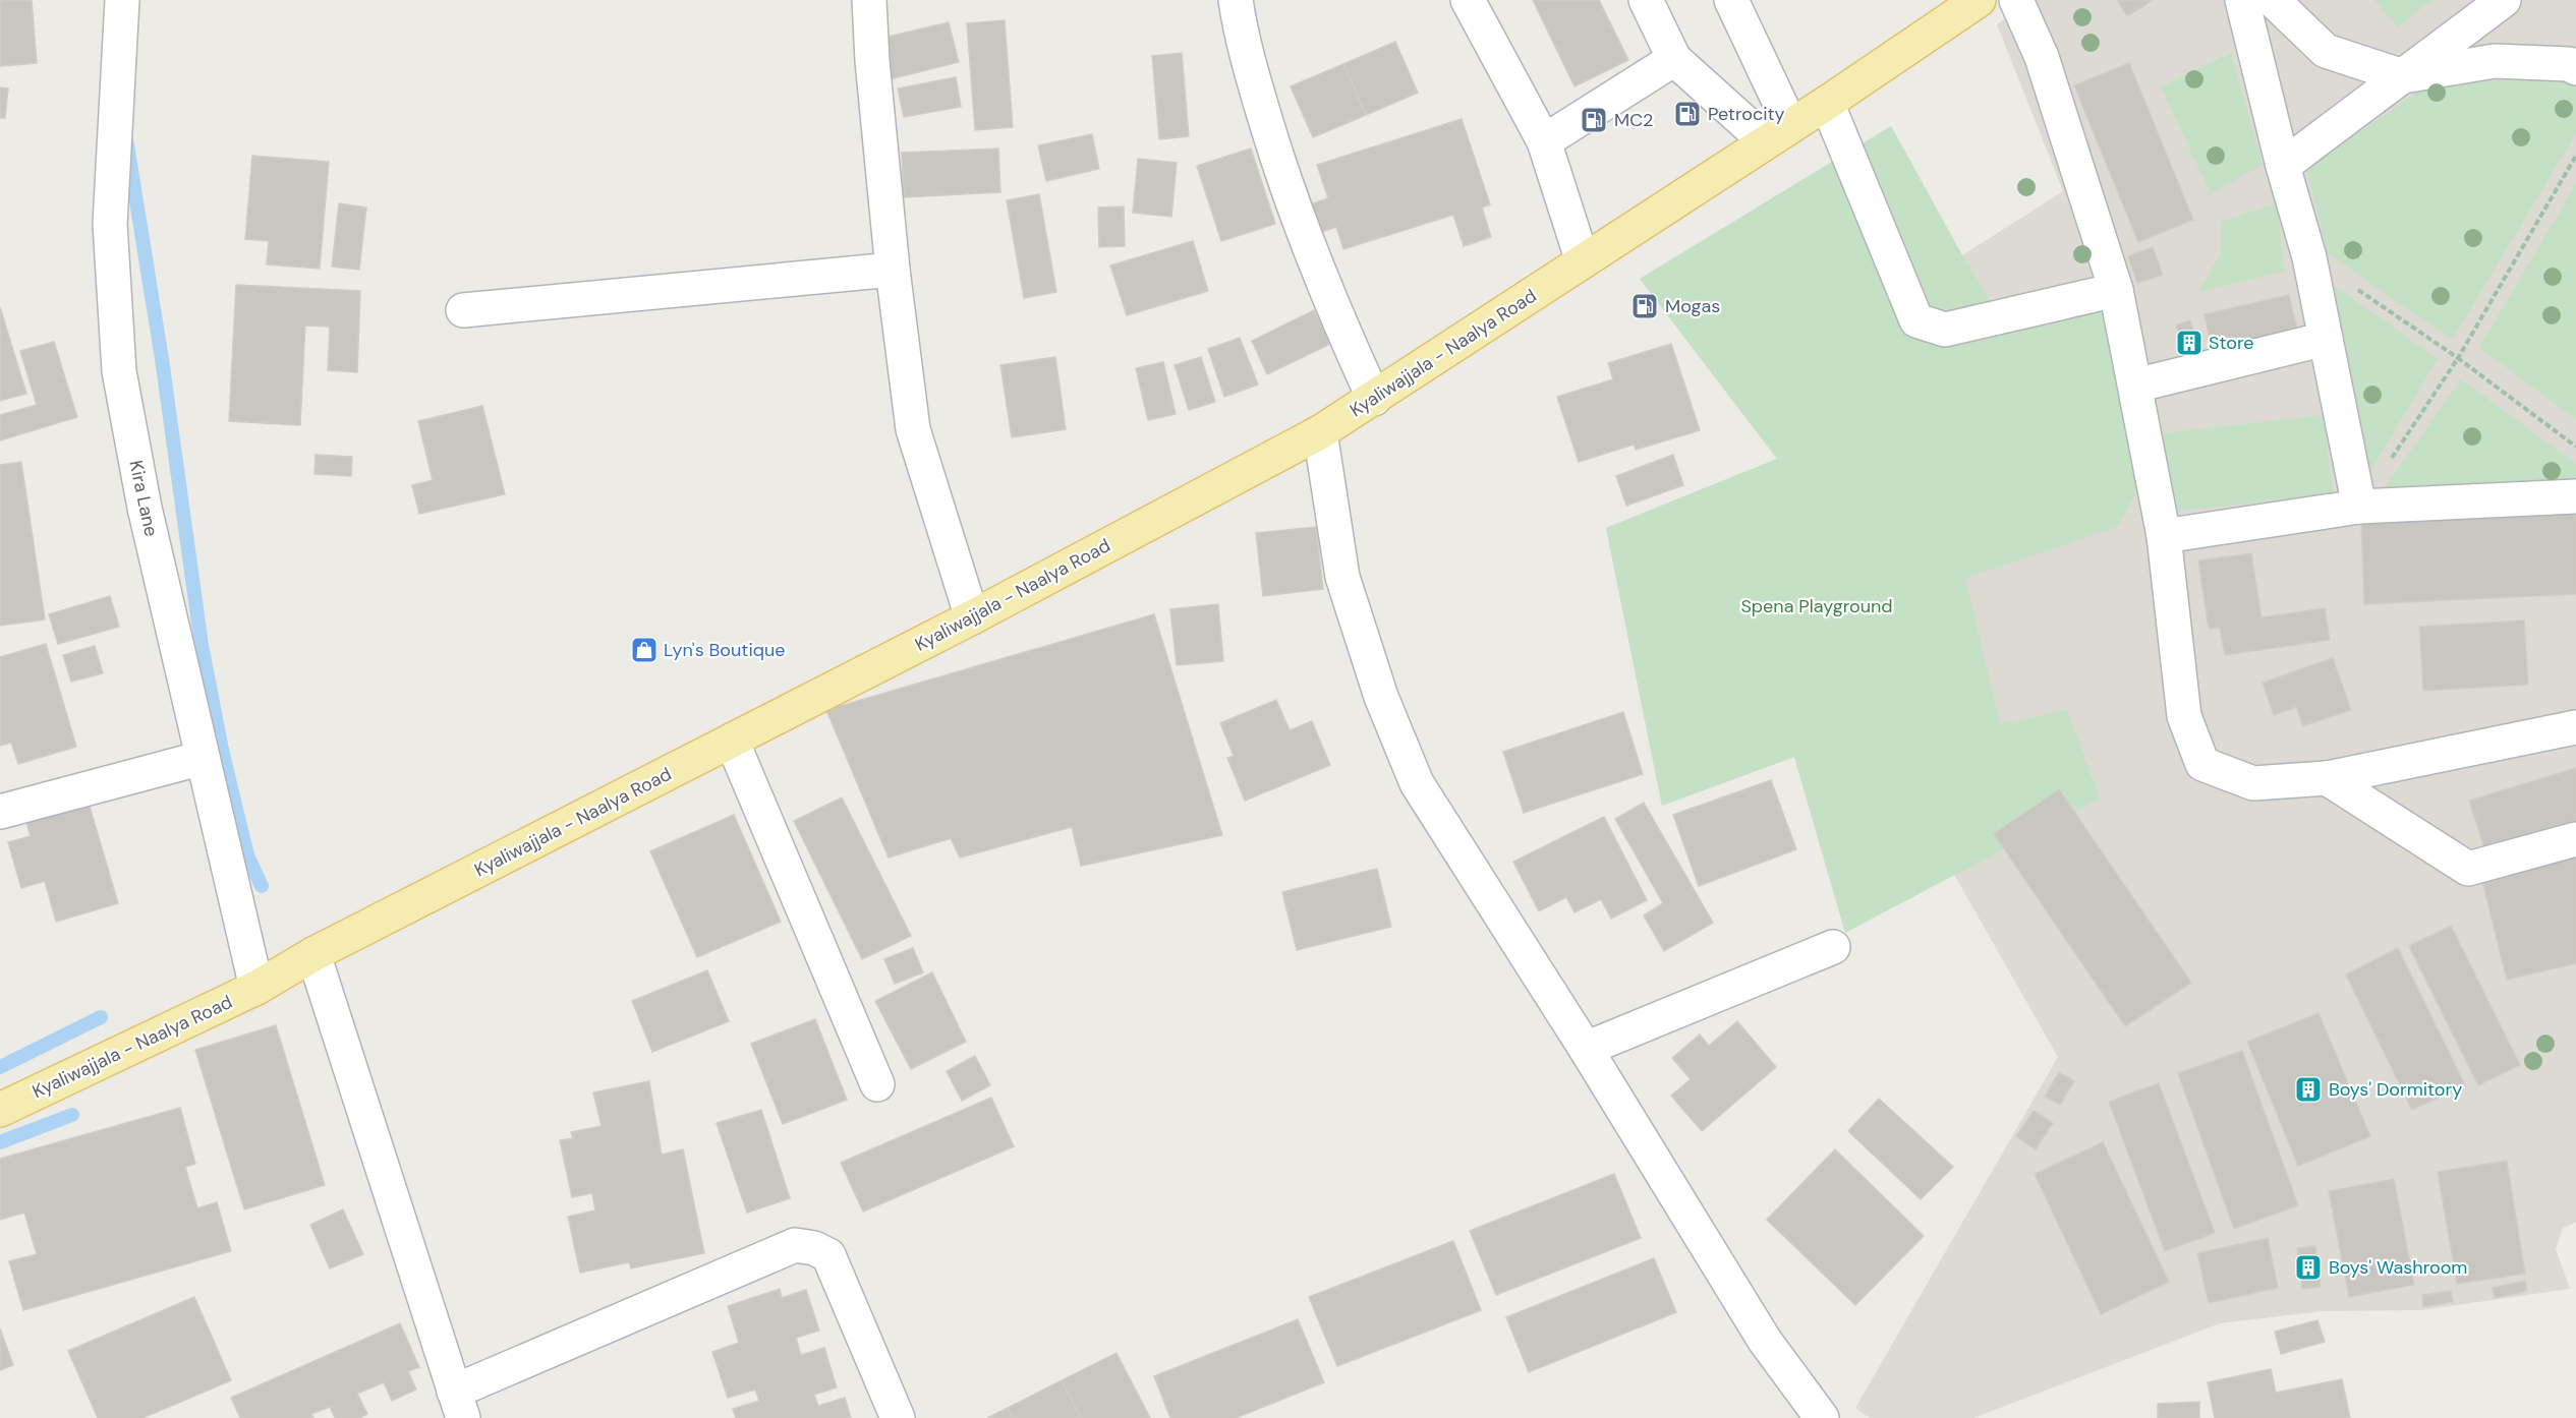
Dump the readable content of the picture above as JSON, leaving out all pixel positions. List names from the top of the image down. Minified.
{"streets":{"main road":["Kyaliwajjala - Naalya Road"],"street":["Kira Lane"]},"crossings":[["Kyaliwajjala - Naalya Road","Kira Lane"]],"parks":["Spena Playground"],"places":{"fuel station":["Petrocity","MC2","Mogas"],"building":["Store","Boys' Dormitory","Boys' Washroom"],"shop":["Lyn's Boutique"]}}
